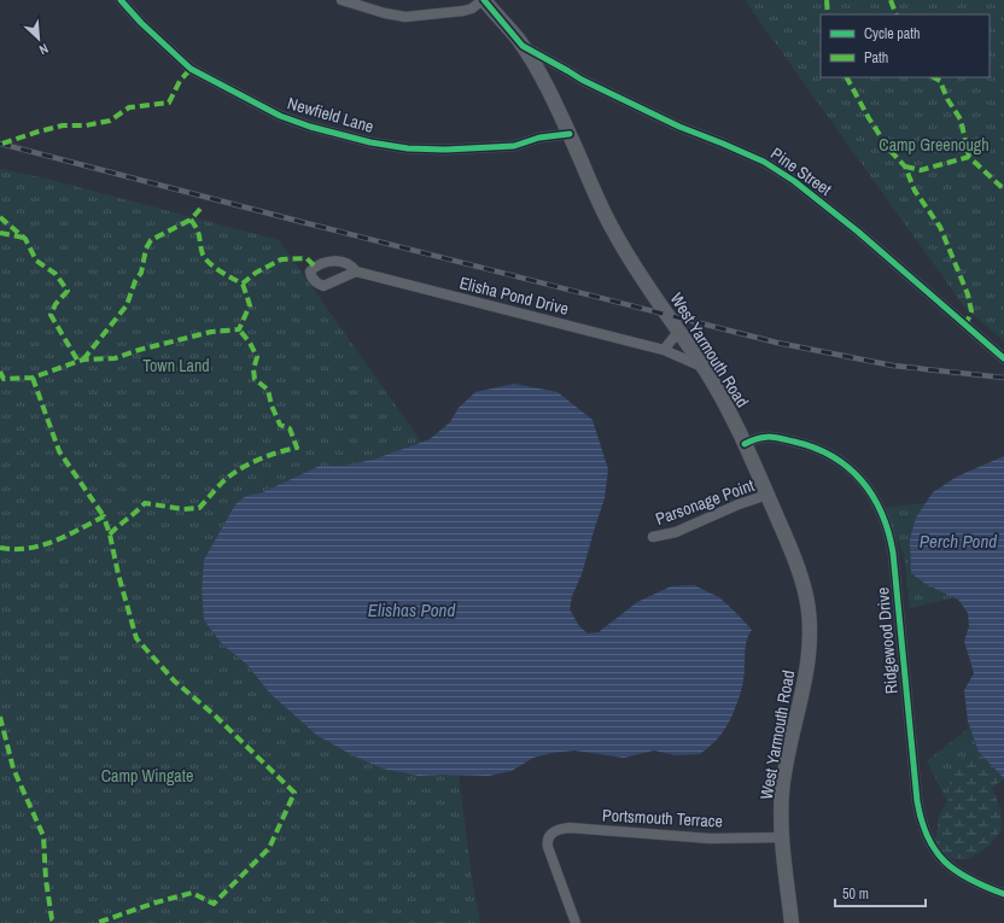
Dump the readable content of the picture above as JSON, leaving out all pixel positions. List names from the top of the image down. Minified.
{"streets":{"main road":["West Yarmouth Road"],"street":["Newfield Lane","Pine Street","Elisha Pond Drive","Parsonage Point","Ridgewood Drive","Portsmouth Terrace"]},"crossings":[["Newfield Lane","West Yarmouth Road"],["Pine Street","West Yarmouth Road"],["Elisha Pond Drive","West Yarmouth Road"],["West Yarmouth Road","Parsonage Point"],["West Yarmouth Road","Ridgewood Drive"],["West Yarmouth Road","Portsmouth Terrace"]],"water":["Perch Pond","Elishas Pond"],"parks":["Camp Greenough","Town Land","Camp Wingate"],"legend":["Cycle path","Path"],"scale_bar":"50 m","north":"bottom right"}
